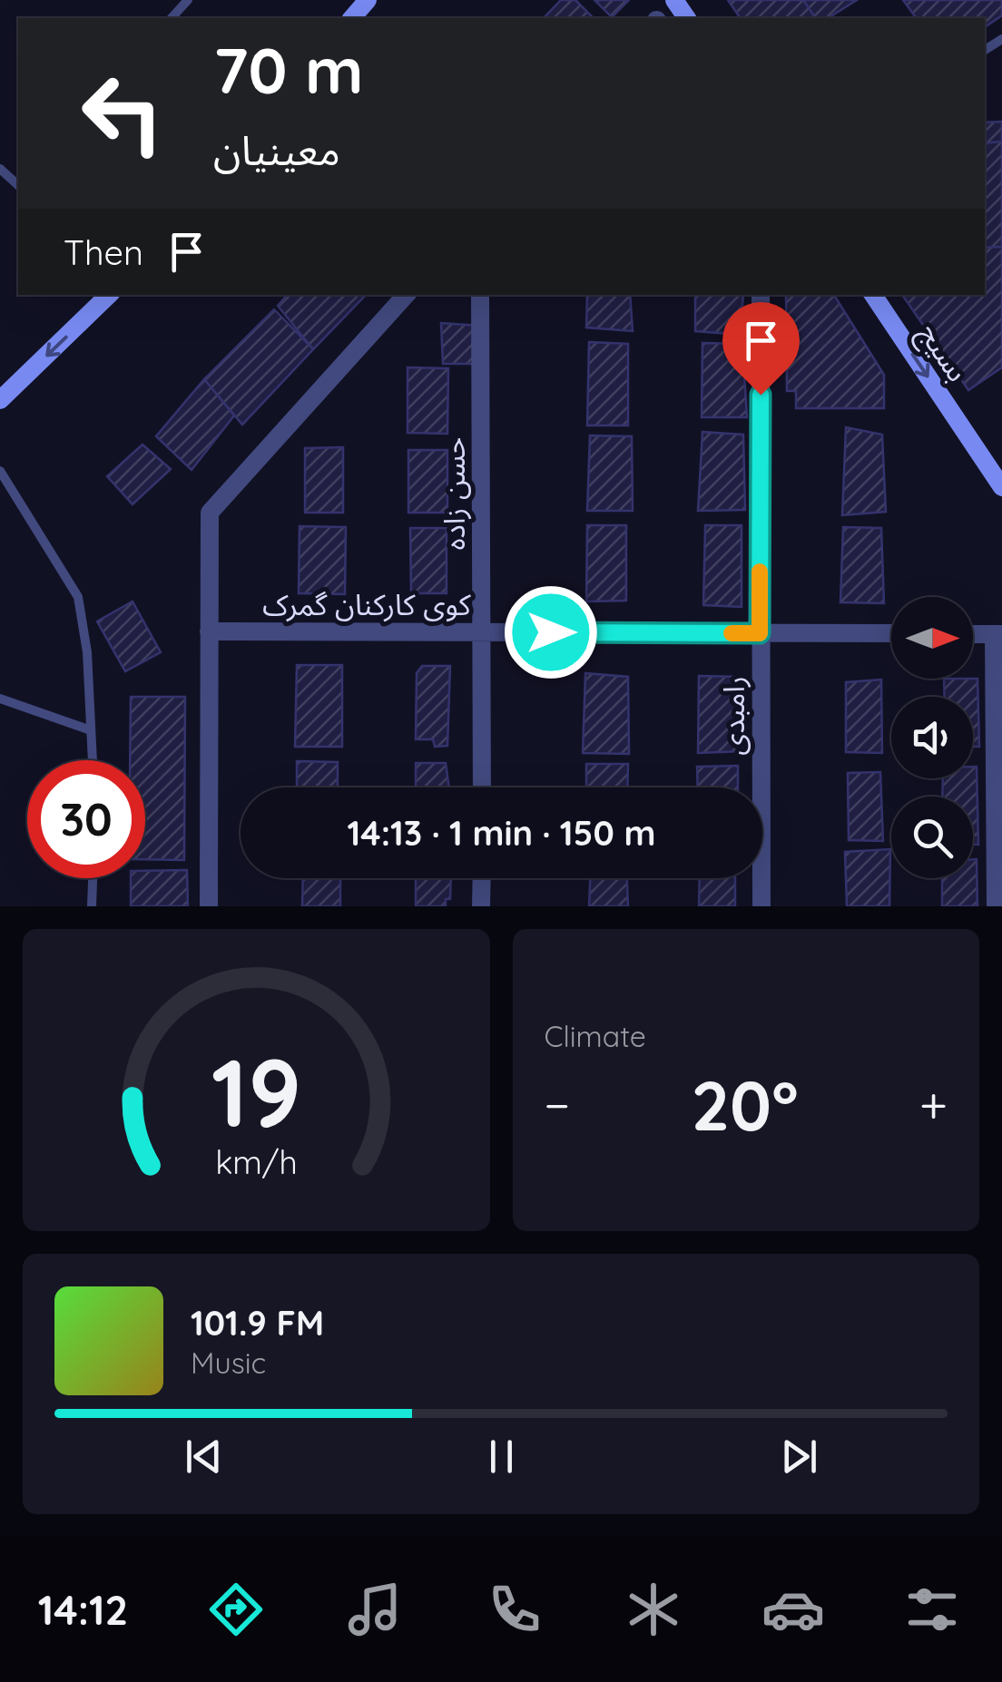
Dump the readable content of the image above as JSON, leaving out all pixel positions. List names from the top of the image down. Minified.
{"streets":{"main road":["بسیج"],"street":["حسن زاده","کوی کارکنان گمرک","رامبدی"]},"crossings":[["حسن زاده","کوی کارکنان گمرک"],["کوی کارکنان گمرک","رامبدی"]],"one_way":["بسیج"],"north":"right","page":{"turn":["70 m","معینیان"],"then":"Then","limit":"30","trip":"14:13 · 1 min · 150 m","tile":"Climate","heat":["−","20°","+"],"song":["101.9 FM","Music"],"tabs":"14:12","gauge":["19","km/h"]}}
